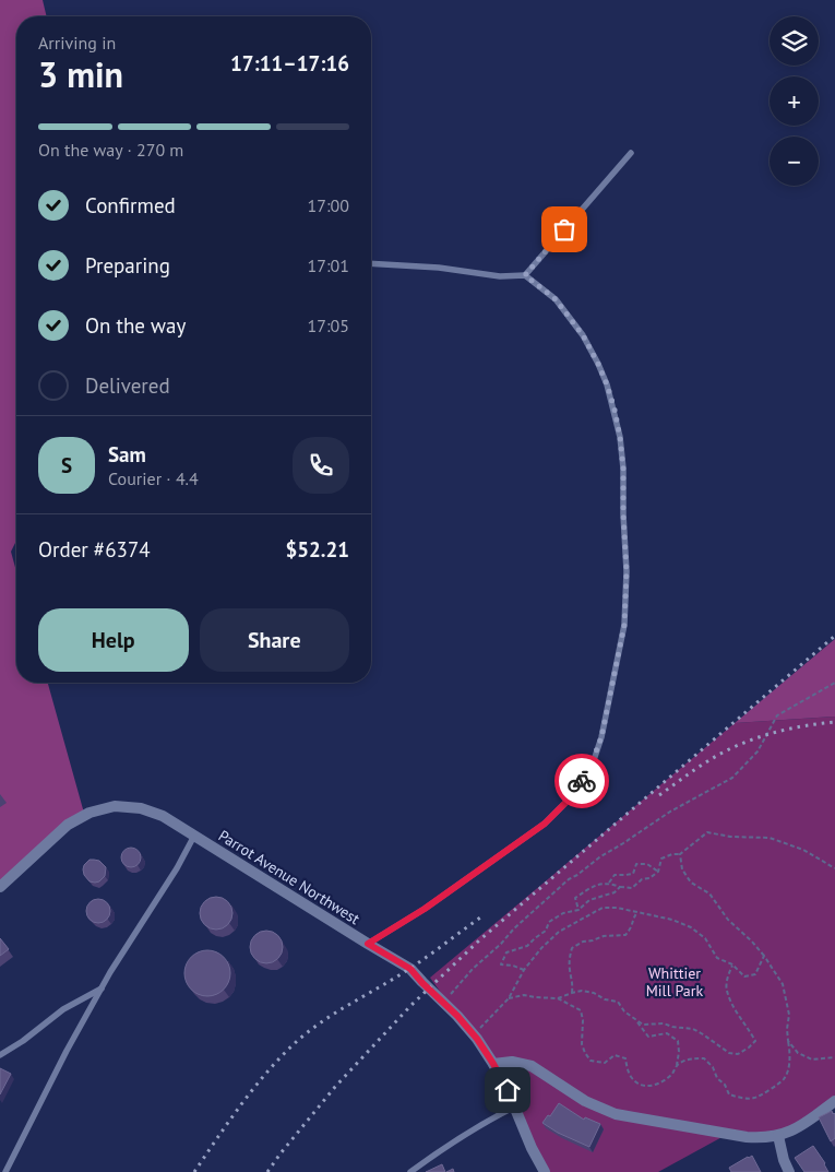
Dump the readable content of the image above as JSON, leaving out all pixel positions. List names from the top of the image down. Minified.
{"streets":{"street":["Parrot Avenue Northwest"]},"parks":["Whittier Mill Park"],"page":{"map_buttons":["+","−"],"heading":["3 min","Arriving in","17:11–17:16"],"panel":["Sam","Courier · 4.4","Order #6374","$52.21"],"bar":"On the way · 270 m","list":[["Confirmed","17:00"],["Preparing","17:01"],["On the way","17:05"],"Delivered"],"round":"S","buttons":["Help","Share"]}}
